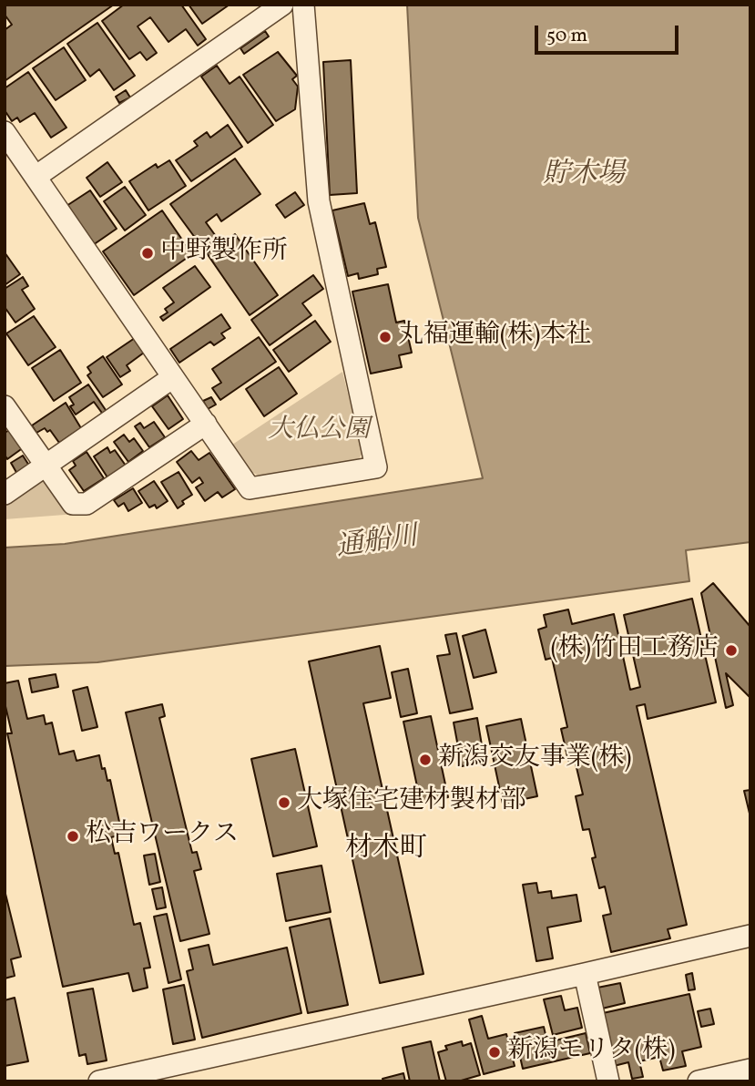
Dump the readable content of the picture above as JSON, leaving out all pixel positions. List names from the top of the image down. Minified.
{"districts":["材木町"],"water":["貯木場","通船川"],"parks":["大仏公園"],"places":["中野製作所","丸福運輸(株)本社","(株)竹田工務店","新潟交友事業(株)","大塚住宅建材製材部","松吉ワークス","新潟モリタ(株)"],"scale_bar":"50 m"}
